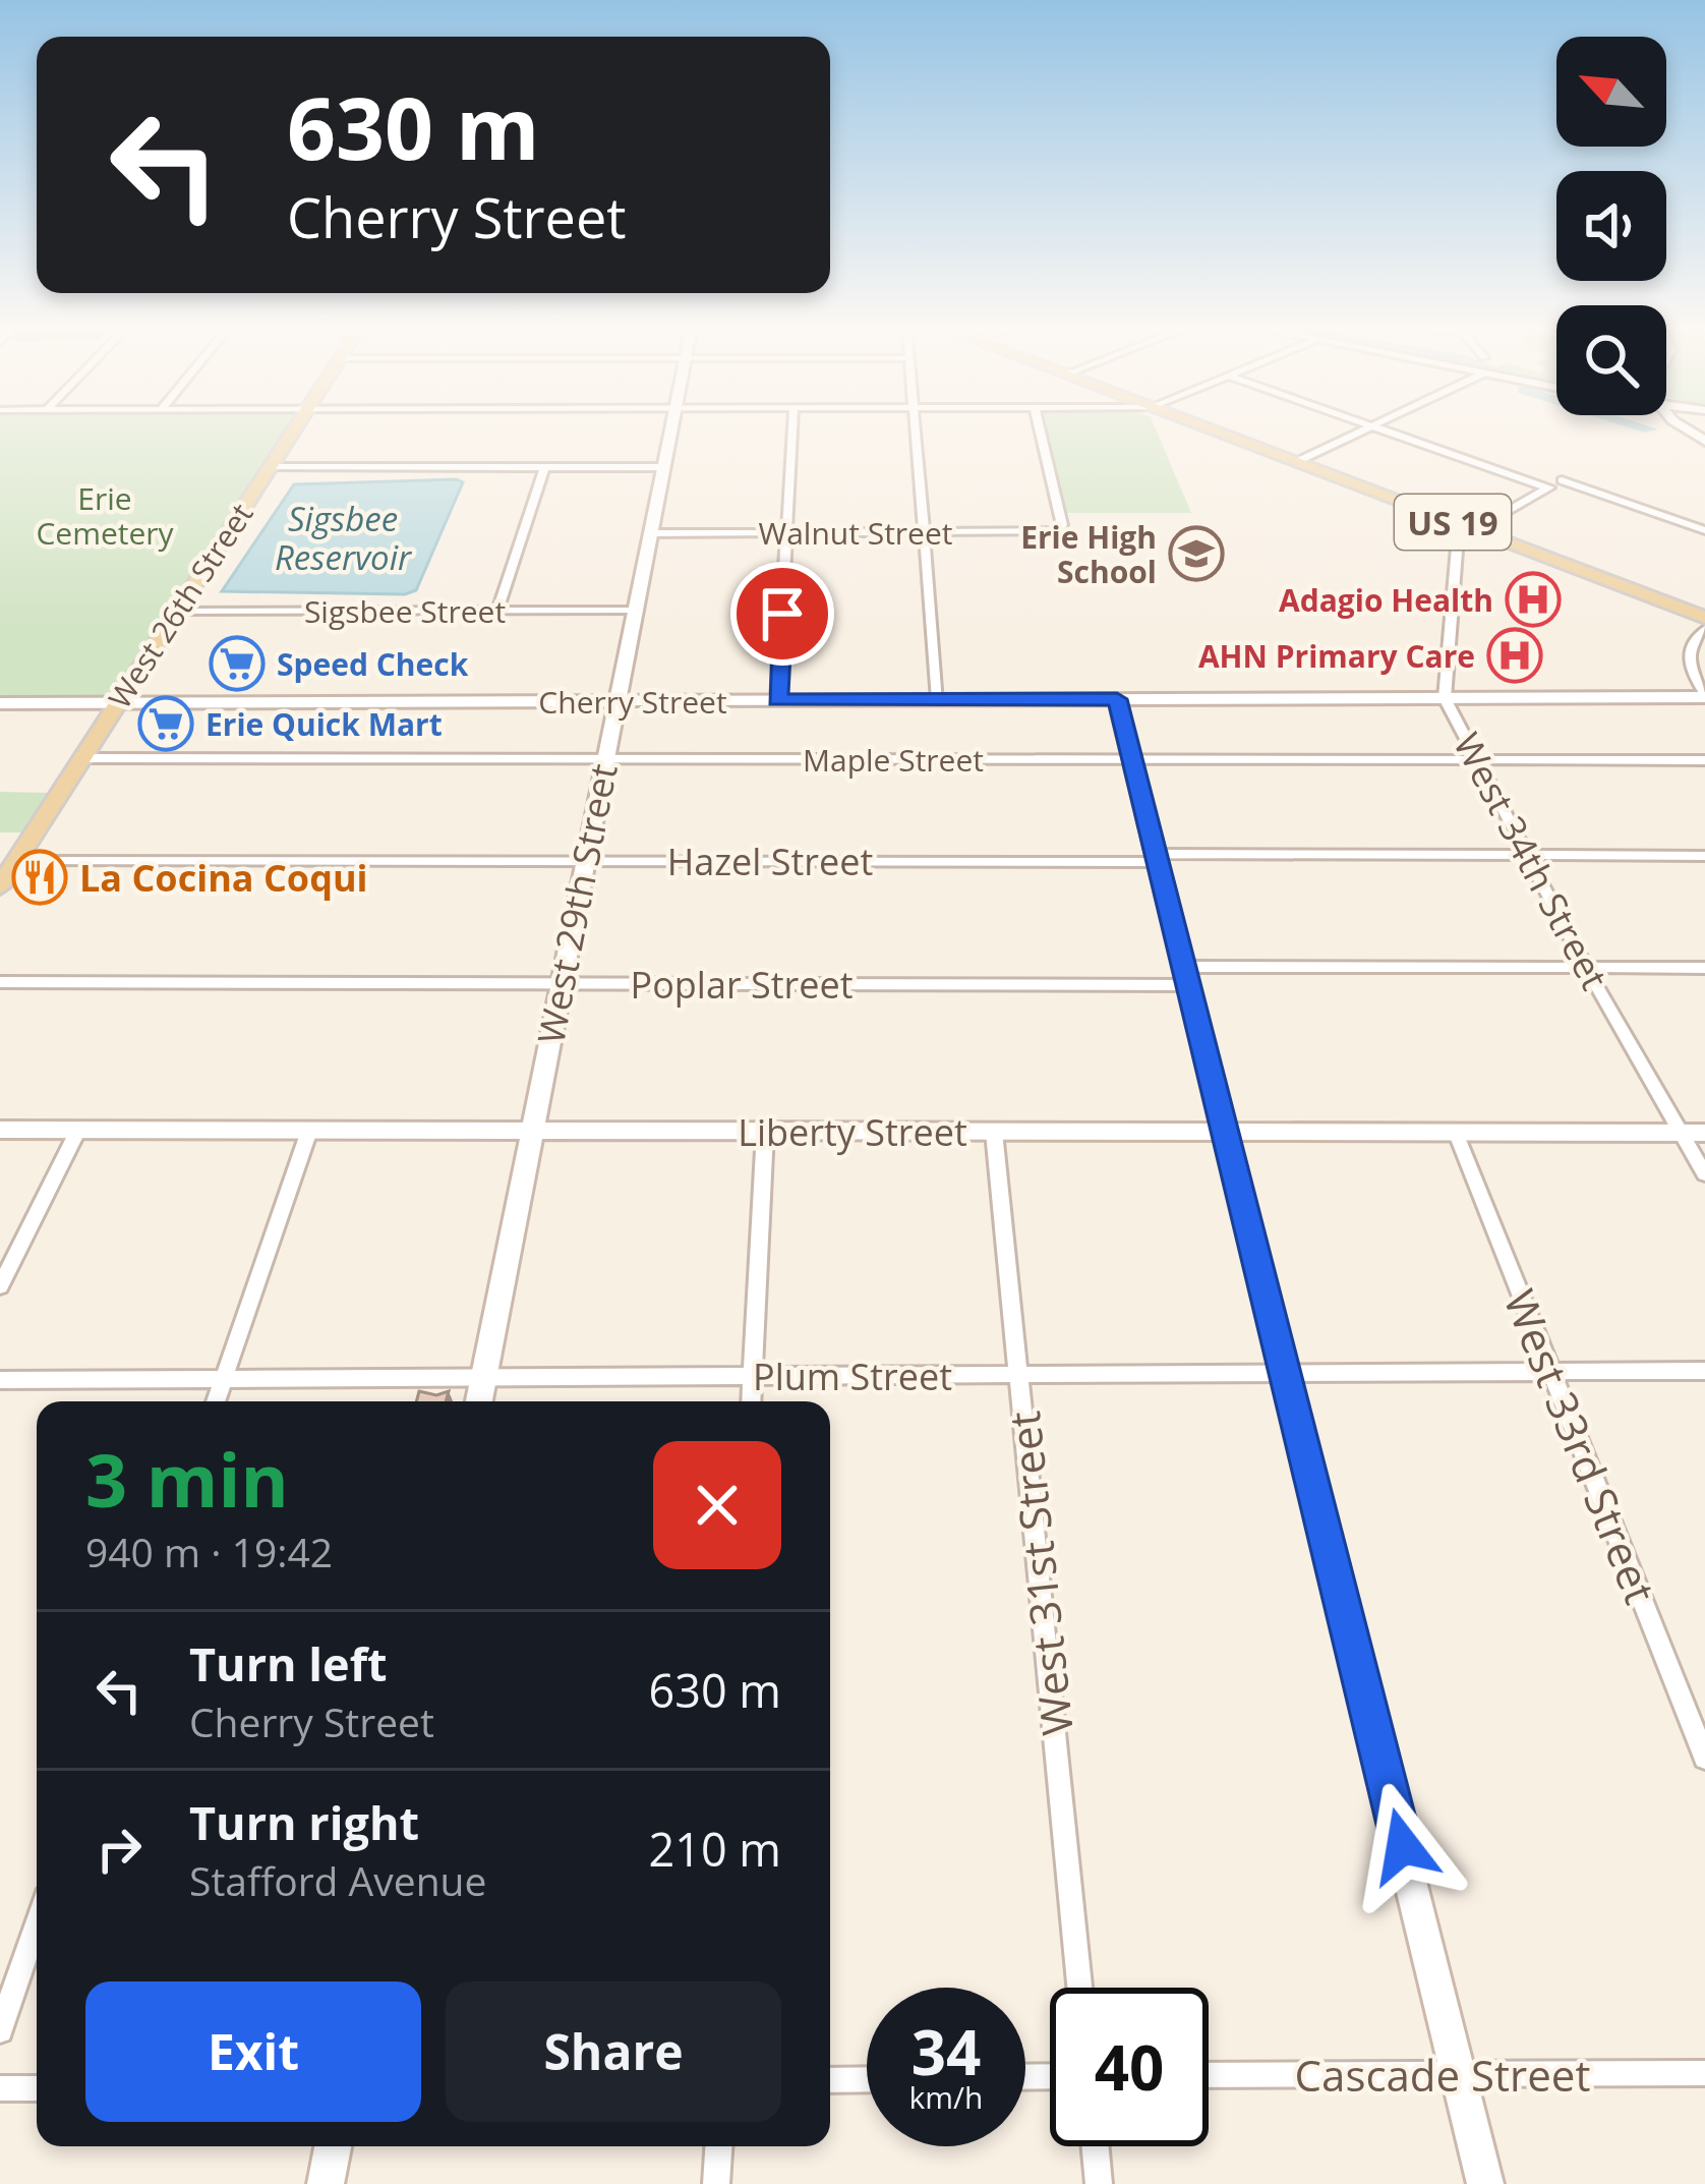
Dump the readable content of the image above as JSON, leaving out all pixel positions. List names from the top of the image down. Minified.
{"streets":{"main road":["US 19","West 26th Street"],"street":["Walnut Street","Sigsbee Street","Cherry Street","Maple Street","Hazel Street","West 34th Street","West 29th Street","Poplar Street","Liberty Street","Plum Street","West 33rd Street","West 31st Street","Cascade Street"]},"crossings":[["US 19","West 34th Street"],["Walnut Street","West 29th Street"],["West 26th Street","Sigsbee Street"],["West 26th Street","Cherry Street"],["West 26th Street","Maple Street"],["West 26th Street","Hazel Street"],["Sigsbee Street","West 29th Street"],["Cherry Street","West 34th Street"],["Cherry Street","West 29th Street"],["Maple Street","West 34th Street"],["Maple Street","West 29th Street"],["Hazel Street","West 34th Street"],["Hazel Street","West 29th Street"],["West 34th Street","Poplar Street"],["West 34th Street","Liberty Street"],["West 29th Street","Poplar Street"],["West 29th Street","Liberty Street"],["West 29th Street","Plum Street"],["Liberty Street","West 33rd Street"],["Liberty Street","West 31st Street"],["Plum Street","West 33rd Street"],["Plum Street","West 31st Street"]],"water":["Sigsbee Reservoir"],"parks":["Erie Cemetery"],"places":{"school or university":["Erie High School"],"hospital":["Adagio Health","AHN Primary Care"],"supermarket":["Speed Check","Erie Quick Mart"],"restaurant":["La Cocina Coqui"]},"north":"top left","page":{"turn":["630 m","Cherry Street"],"heading":["3 min","940 m · 19:42"],"list":[{"name":"Turn left","note":"Cherry Street","value":"630 m"},{"name":"Turn right","note":"Stafford Avenue","value":"210 m"}],"buttons":["Exit","Share"],"speed":"34 km/h","limit":"40"}}
